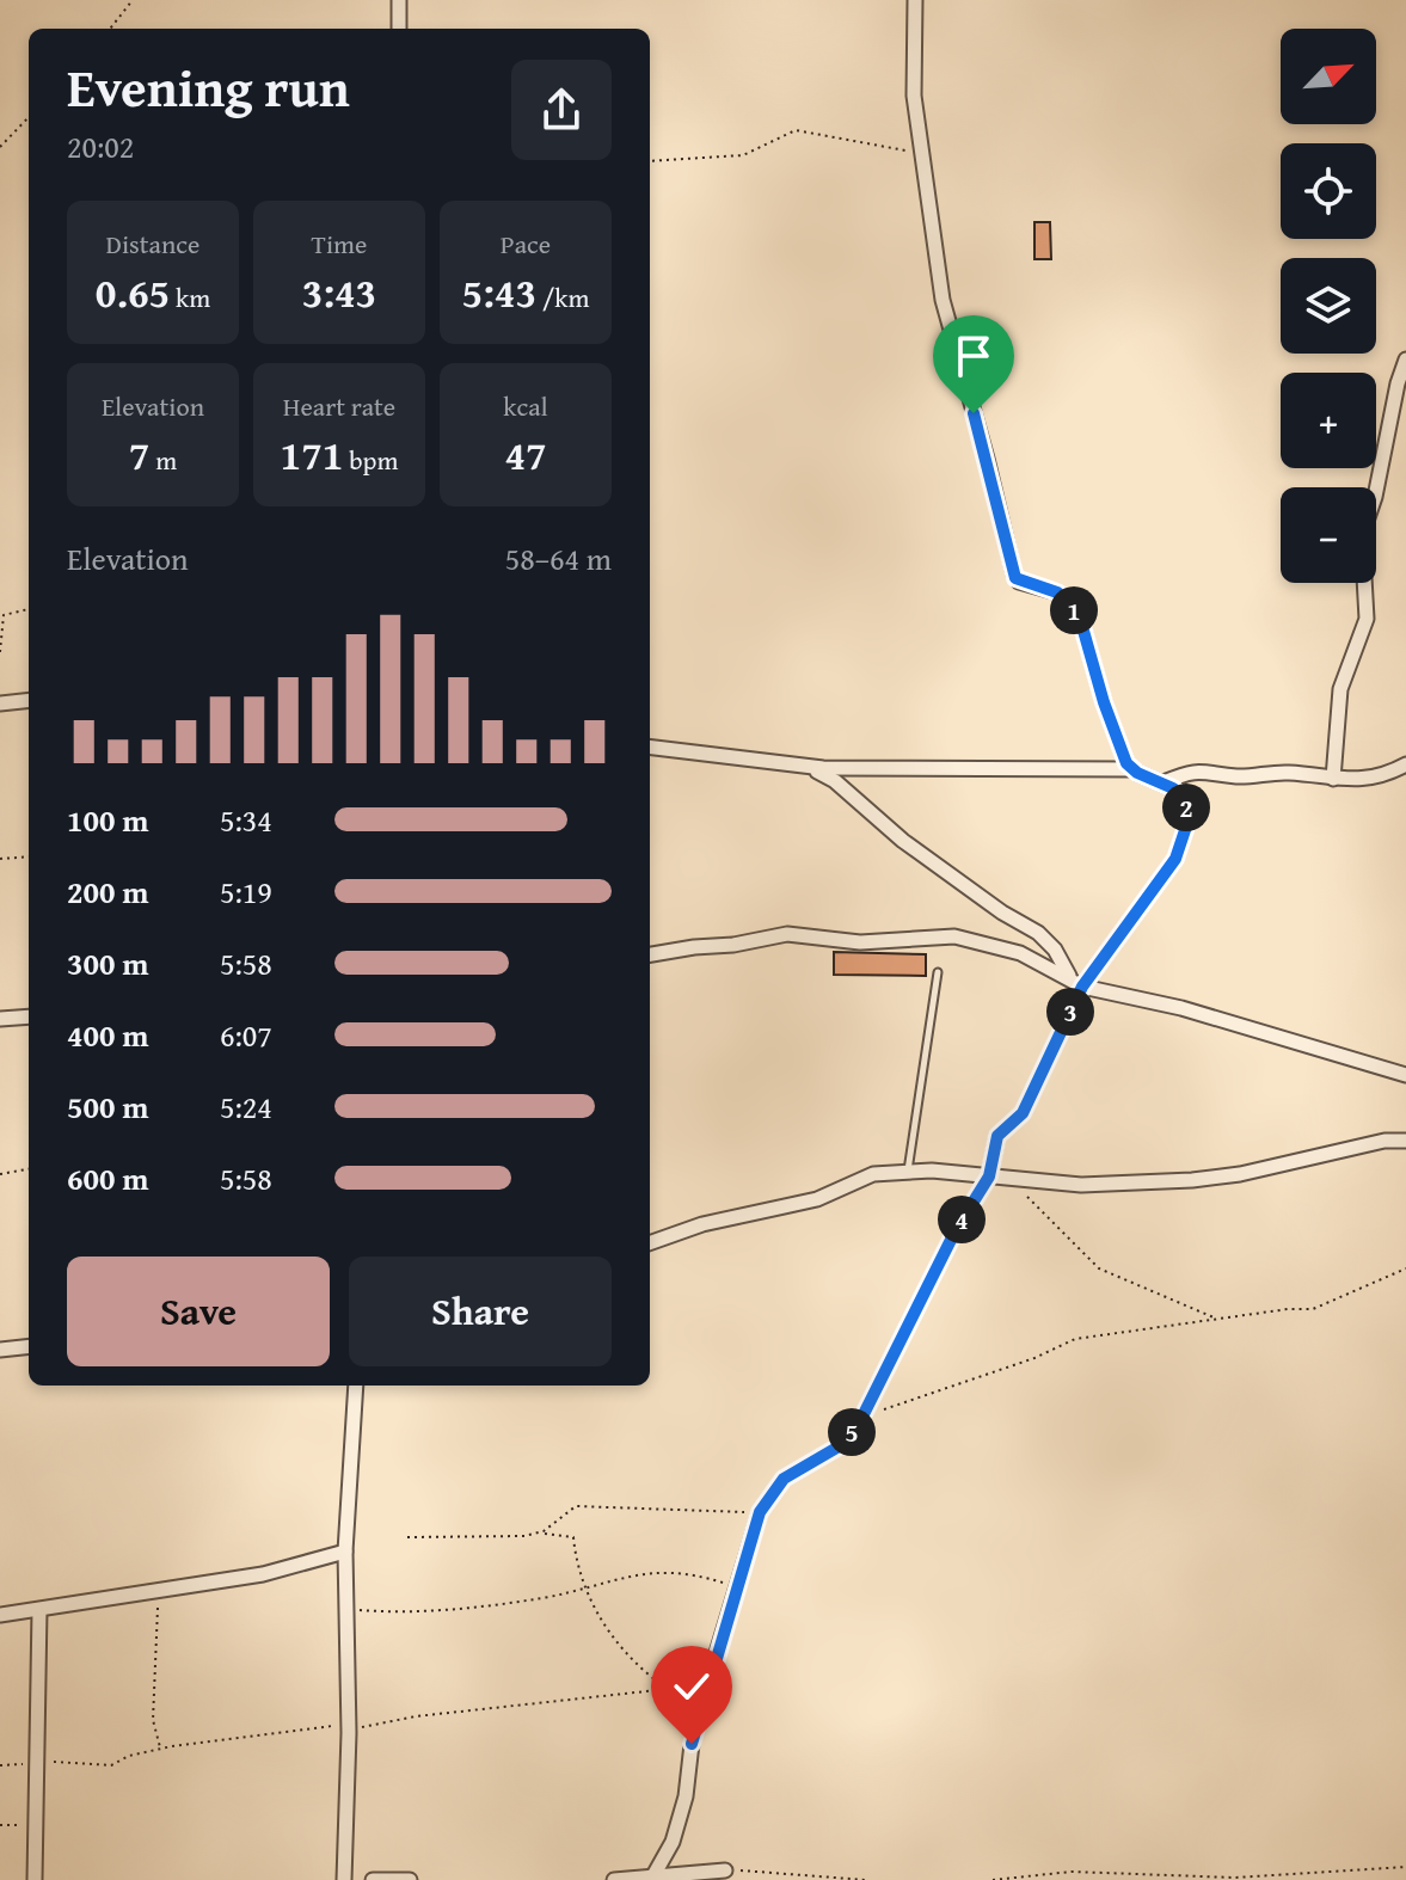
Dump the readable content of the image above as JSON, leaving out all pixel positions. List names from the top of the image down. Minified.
{"north":"top right","page":{"map_buttons":["+","−"],"heading":["Evening run","20:02"],"stats":[["Distance","0.65 km"],["Time","3:43"],["Pace","5:43 /km"],["Elevation","7 m"],["Heart rate","171 bpm"],["kcal","47"]],"chart":["Elevation","58–64 m"],"pins":["1","2","3","4","5"],"list":[{"name":"100 m","note":"5:34"},{"name":"200 m","note":"5:19"},{"name":"300 m","note":"5:58"},{"name":"400 m","note":"6:07"},{"name":"500 m","note":"5:24"},{"name":"600 m","note":"5:58"}],"buttons":["Save","Share"]}}
